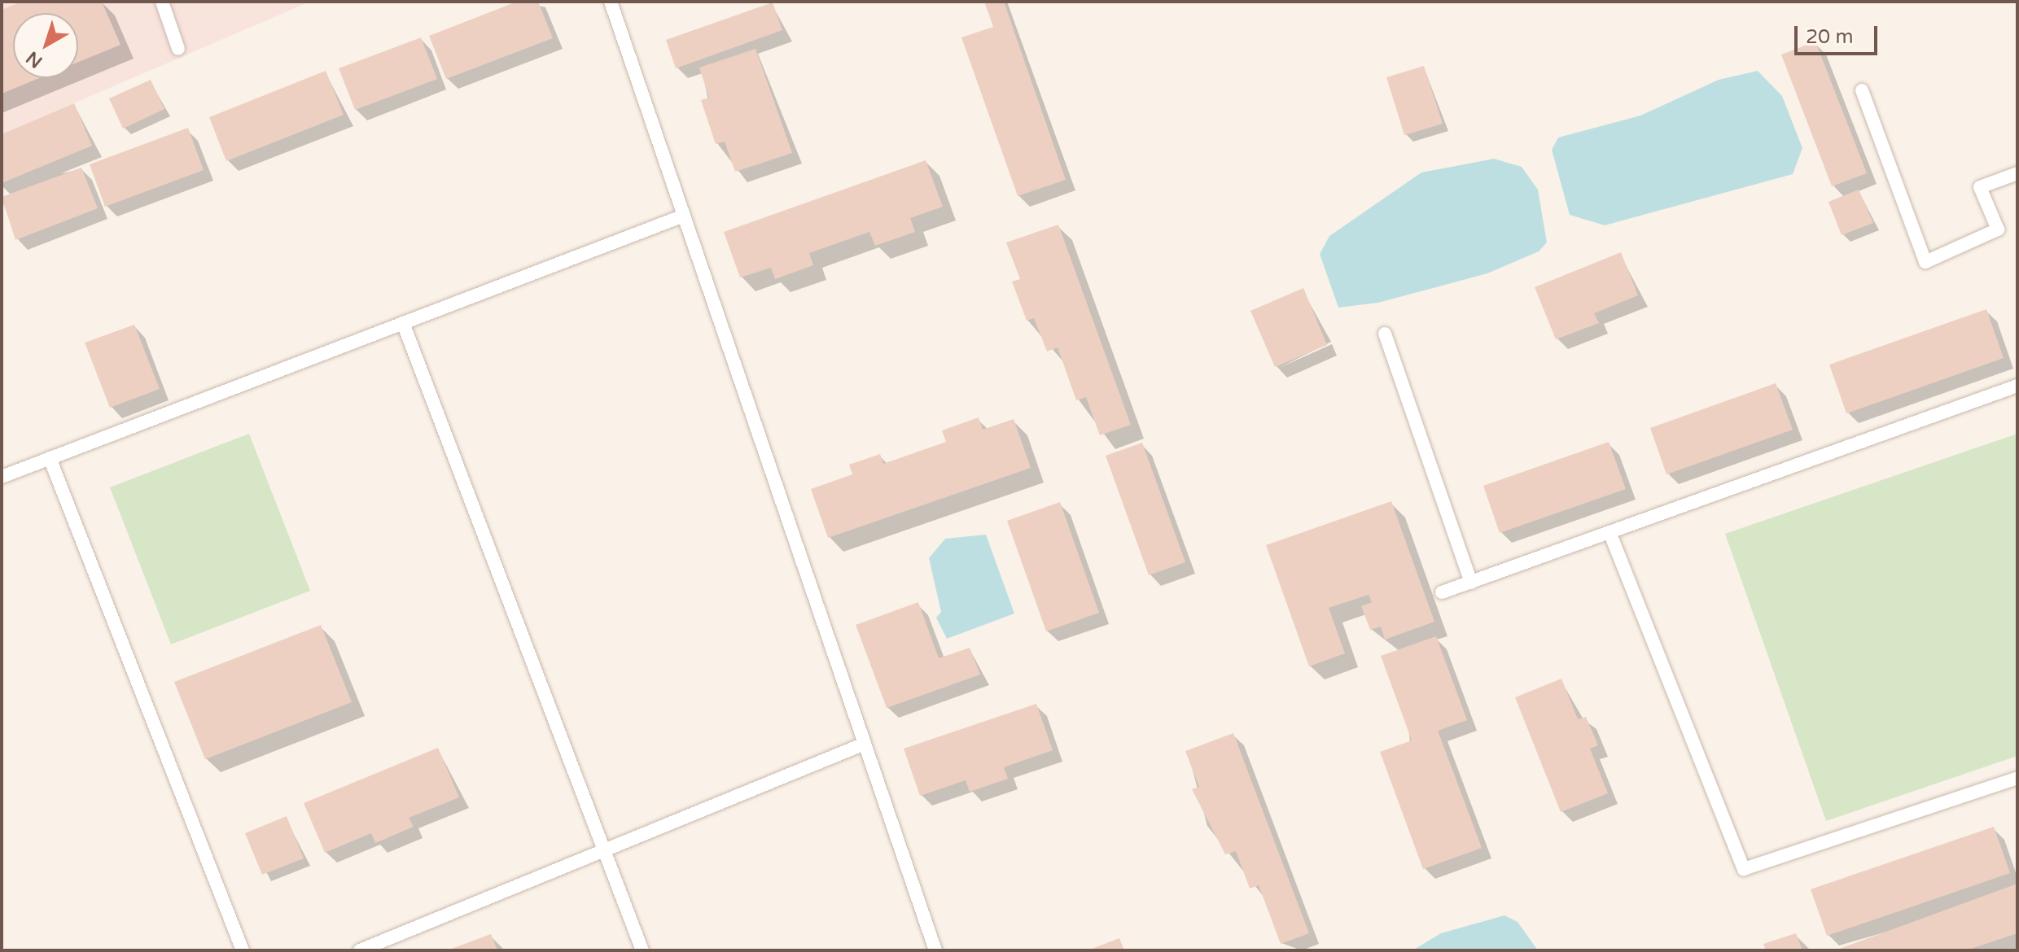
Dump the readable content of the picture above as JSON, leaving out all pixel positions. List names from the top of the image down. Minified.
{"scale_bar":"20 m","north":"bottom left"}
